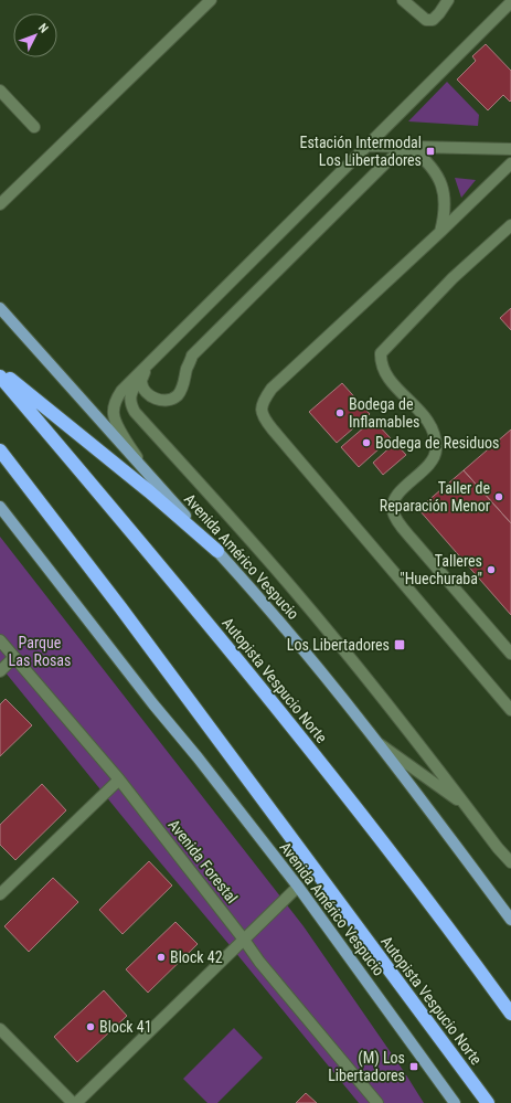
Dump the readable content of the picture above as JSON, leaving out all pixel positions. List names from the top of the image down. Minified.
{"streets":{"highway":["Autopista Vespucio Norte"],"main road":["Avenida Américo Vespucio"],"street":["Avenida Forestal"]},"parks":["Parque Las Rosas"],"places":{"transit":["Estación Intermodal Los Libertadores","Los Libertadores","(M) Los Libertadores"],"other":["Bodega de Inflamables","Bodega de Residuos","Taller de Reparación Menor","Talleres \"Huechuraba\"","Block 42","Block 41"]},"north":"top right"}
